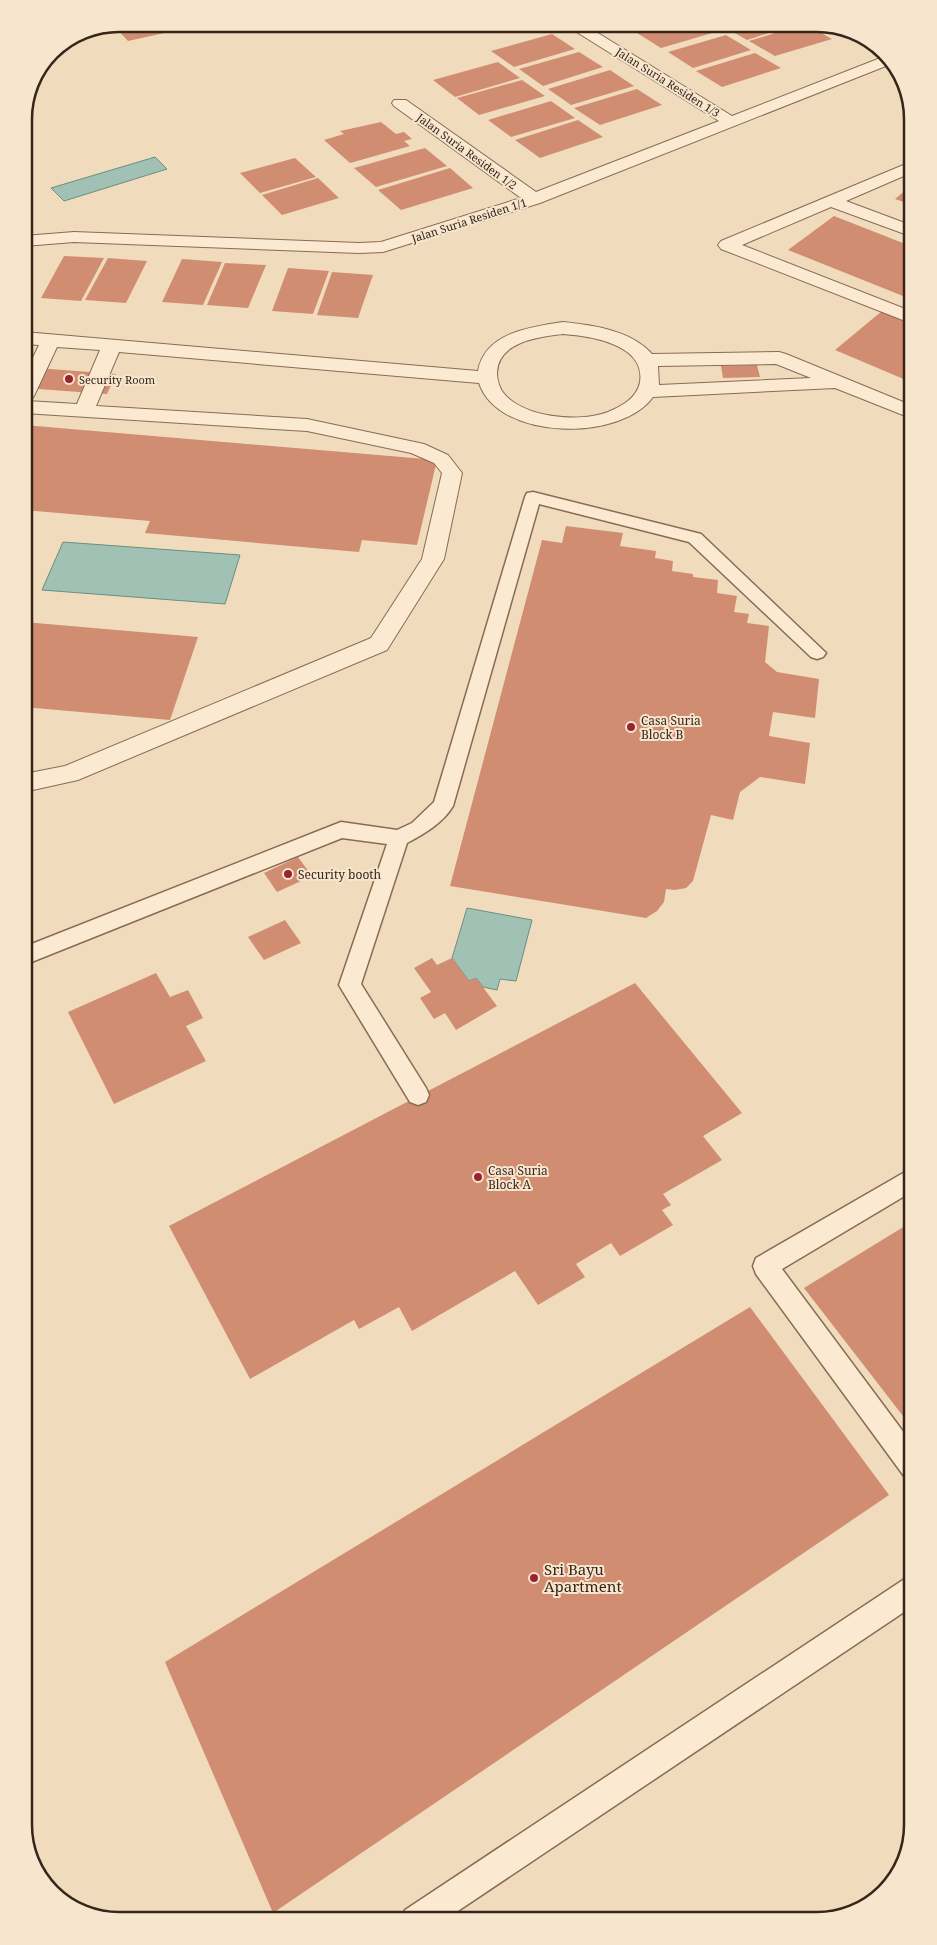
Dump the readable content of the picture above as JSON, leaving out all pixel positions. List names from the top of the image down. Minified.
{"streets":{"street":["Jalan Suria Residen 1/3","Jalan Suria Residen 1/2","Jalan Suria Residen 1/1"]},"crossings":[["Jalan Suria Residen 1/3","Jalan Suria Residen 1/1"],["Jalan Suria Residen 1/2","Jalan Suria Residen 1/1"]],"places":["Security Room","Casa Suria Block B","Security booth","Casa Suria Block A","Sri Bayu Apartment"]}
